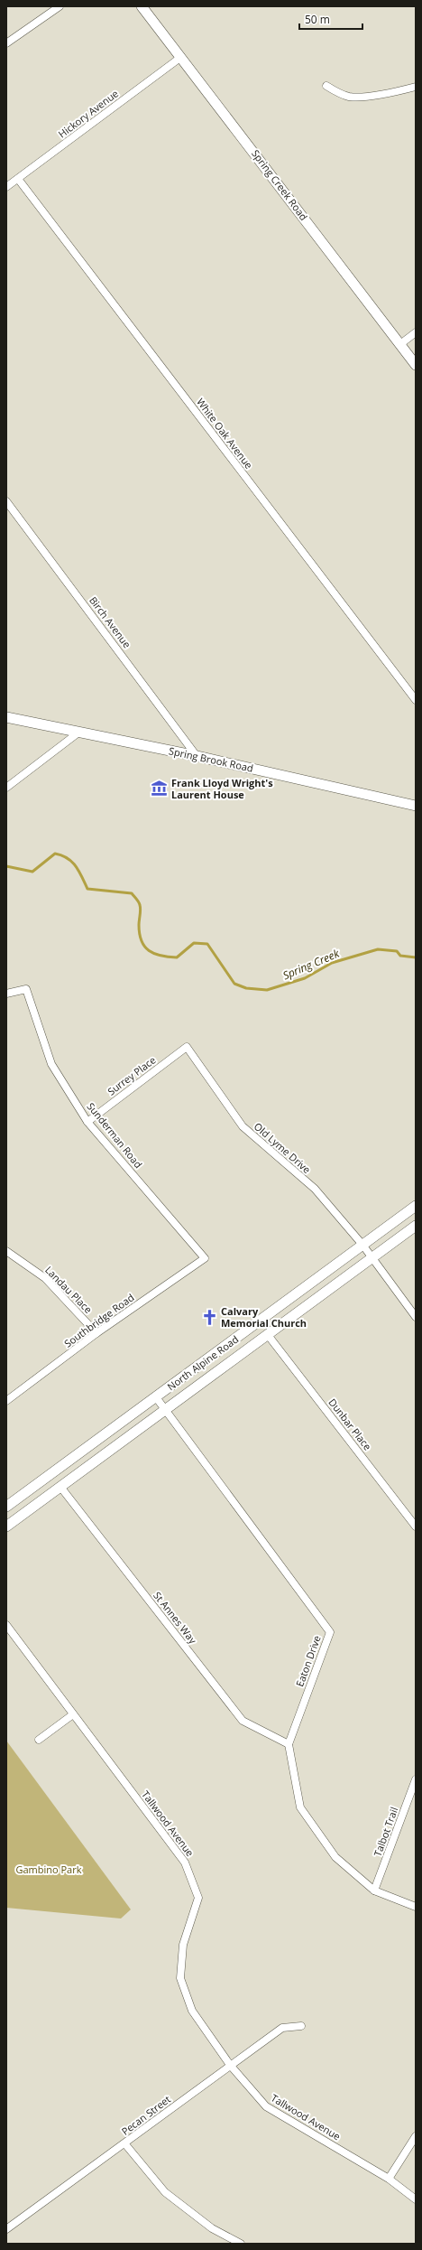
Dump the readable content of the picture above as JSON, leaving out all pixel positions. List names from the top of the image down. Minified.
{"streets":{"main road":["Spring Creek Road","Spring Brook Road","North Alpine Road"],"street":["Hickory Avenue","White Oak Avenue","Birch Avenue","Surrey Place","Sunderman Road","Old Lyme Drive","Landau Place","Southbridge Road","Dunbar Place","St Annes Way","Eaton Drive","Tallwood Avenue","Talbot Trail","Pecan Street"]},"crossings":[["Hickory Avenue","Spring Creek Road"],["Hickory Avenue","White Oak Avenue"],["Birch Avenue","Spring Brook Road"],["Surrey Place","Sunderman Road"],["Surrey Place","Old Lyme Drive"],["Sunderman Road","Southbridge Road"],["Old Lyme Drive","North Alpine Road"],["Landau Place","Southbridge Road"],["North Alpine Road","Dunbar Place"],["North Alpine Road","St Annes Way"],["North Alpine Road","Eaton Drive"],["St Annes Way","Eaton Drive"],["Tallwood Avenue","Pecan Street"]],"water":["Spring Creek"],"parks":["Gambino Park"],"places":{"museum":["Frank Lloyd Wright's Laurent House"],"church":["Calvary Memorial Church"]},"scale_bar":"50 m"}
